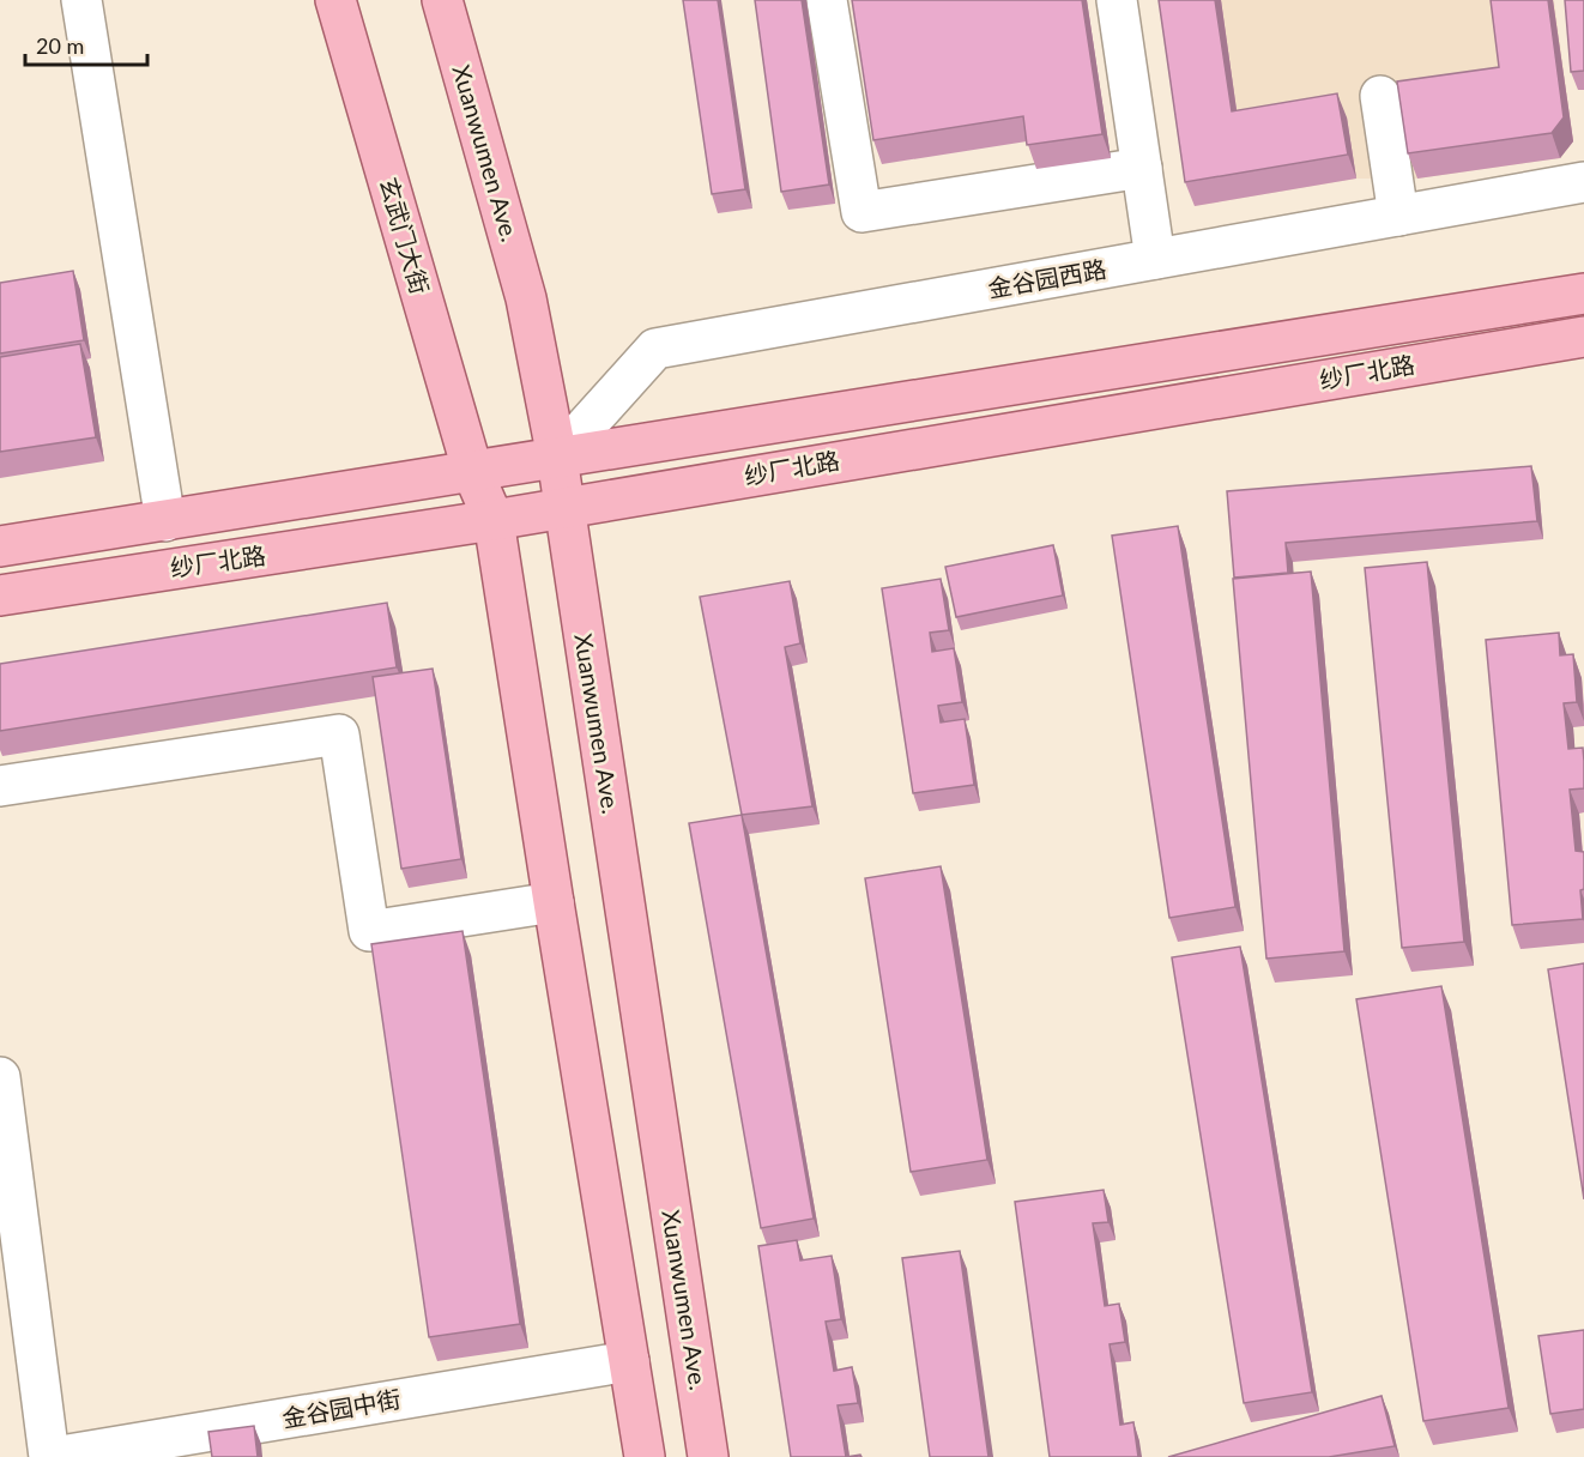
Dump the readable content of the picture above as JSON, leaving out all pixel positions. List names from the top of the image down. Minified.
{"streets":{"main road":["Xuanwumen Ave.","玄武门大街","纱厂北路"],"street":["金谷园西路","金谷园中街"]},"crossings":[["Xuanwumen Ave.","金谷园西路"],["Xuanwumen Ave.","纱厂北路"],["玄武门大街","纱厂北路"],["金谷园西路","纱厂北路"]],"scale_bar":"20 m"}
